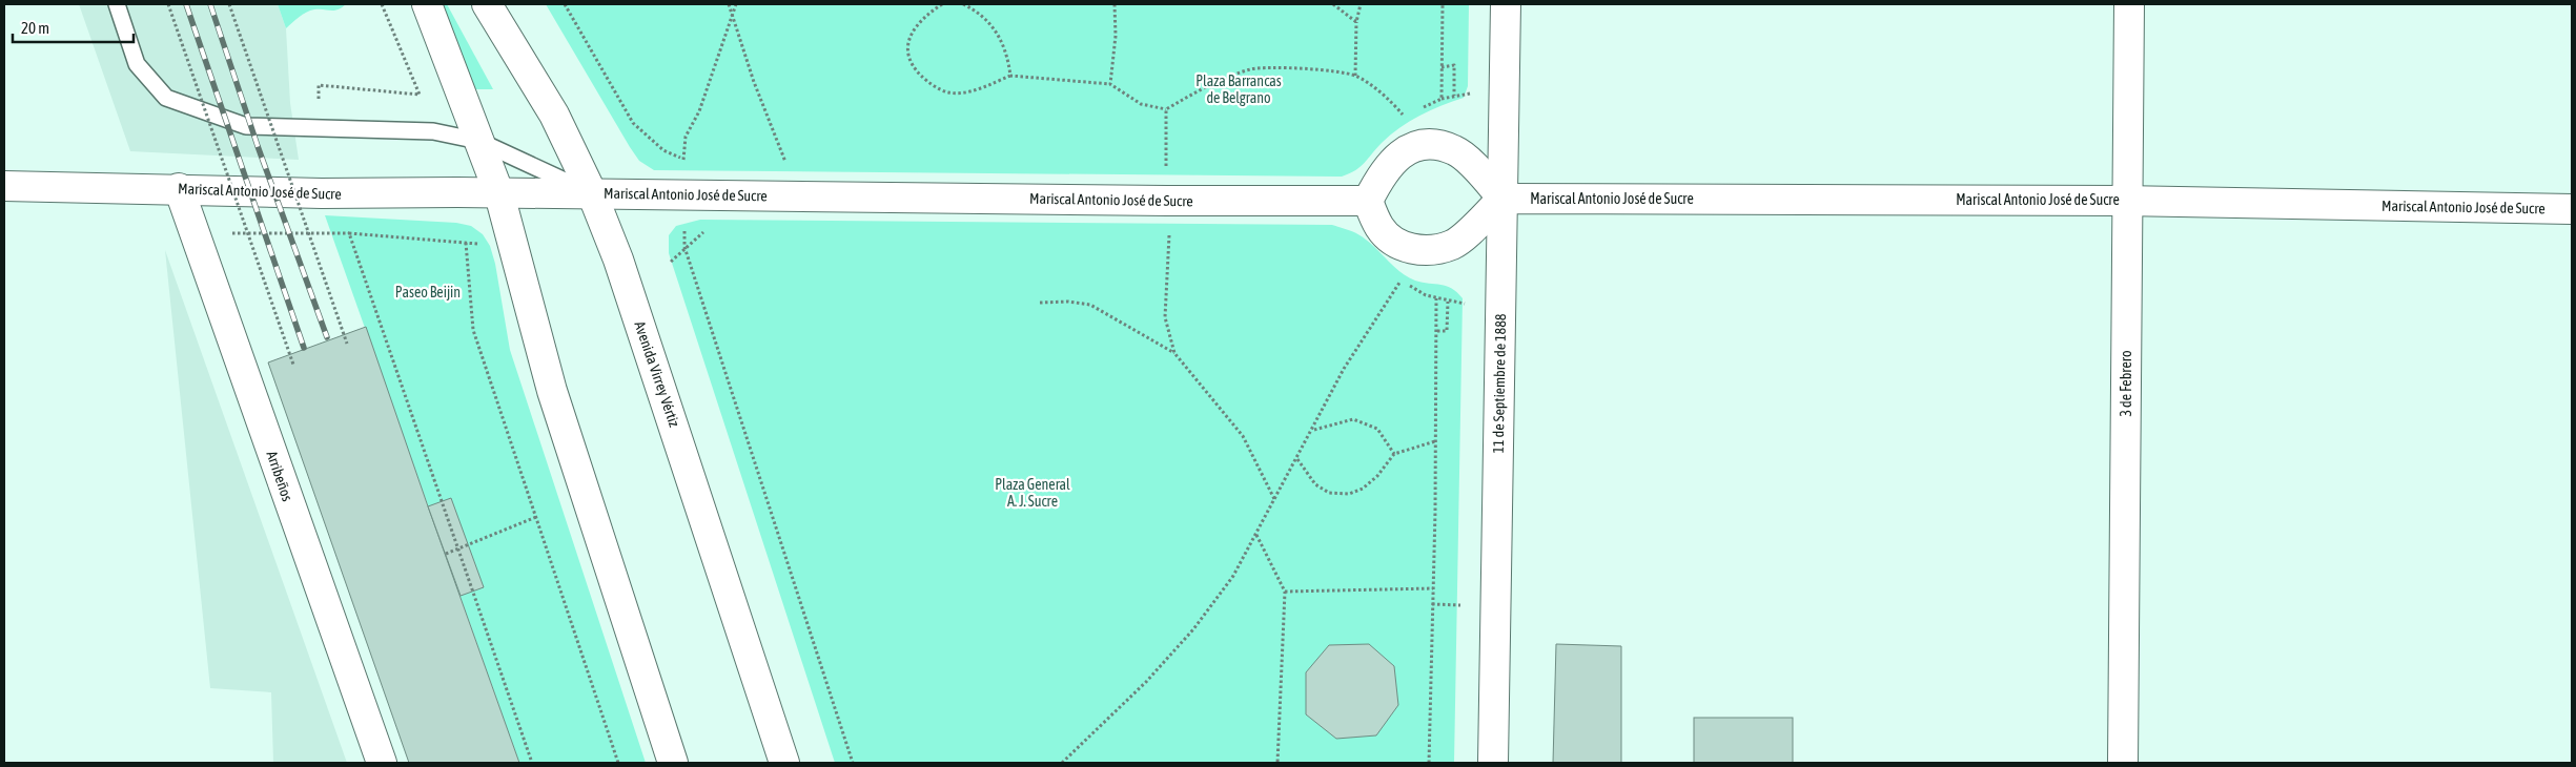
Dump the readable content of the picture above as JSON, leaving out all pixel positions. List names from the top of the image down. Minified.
{"streets":{"street":["Mariscal Antonio José de Sucre","Avenida Virrey Vértiz","11 de Septiembre de 1888","3 de Febrero","Arribeños"]},"crossings":[["Mariscal Antonio José de Sucre","Avenida Virrey Vértiz"],["Mariscal Antonio José de Sucre","11 de Septiembre de 1888"],["Mariscal Antonio José de Sucre","3 de Febrero"],["Mariscal Antonio José de Sucre","Arribeños"]],"parks":["Plaza Barrancas de Belgrano","Paseo Beijin","Plaza General A. J. Sucre"],"scale_bar":"20 m"}
